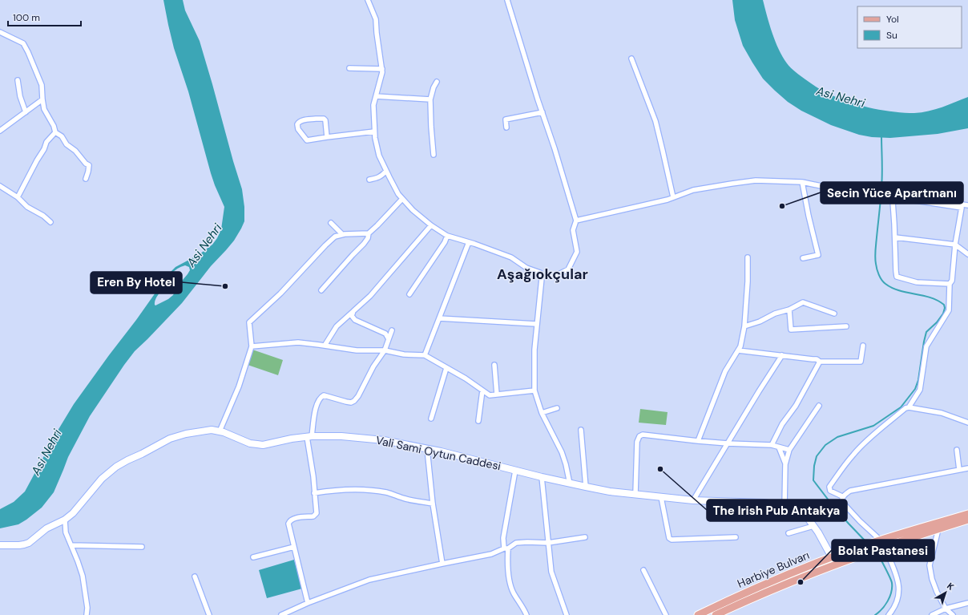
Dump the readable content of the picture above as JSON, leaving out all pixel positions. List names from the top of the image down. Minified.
{"streets":{"main road":["Harbiye Bulvarı"],"street":["Vali Sami Oytun Caddesi"]},"crossings":[["Vali Sami Oytun Caddesi","Harbiye Bulvarı"]],"districts":["Aşağıokçular"],"water":["Asi Nehri"],"places":["Secin Yüce Apartmanı","Eren By Hotel","The Irish Pub Antakya","Bolat Pastanesi"],"legend":["Yol","Su"],"scale_bar":"100 m","north":"top right"}
